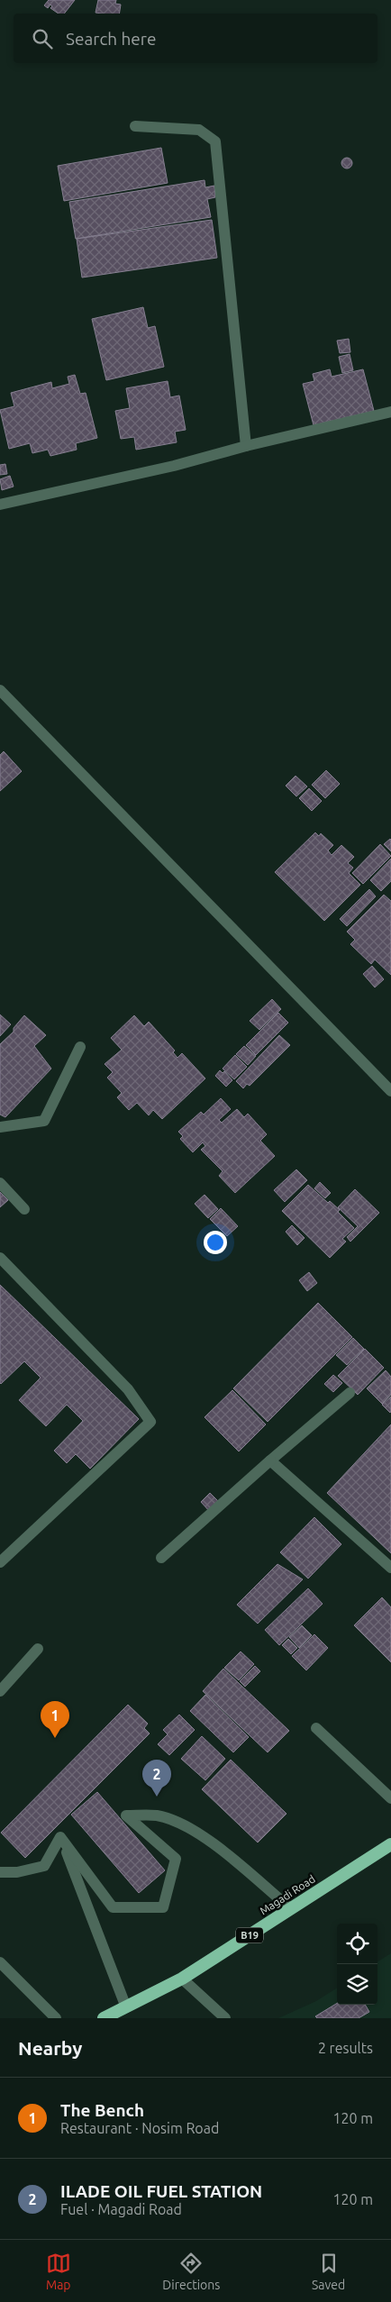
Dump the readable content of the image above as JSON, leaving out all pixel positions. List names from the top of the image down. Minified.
{"streets":{"highway":["Magadi Road","B19"]},"page":{"search":"Search here","pins":["1","2"],"heading":["Nearby","2 results"],"list":[{"mark":"1","name":"The Bench","note":"Restaurant · Nosim Road","value":"120 m"},{"mark":"2","name":"ILADE OIL FUEL STATION","note":"Fuel · Magadi Road","value":"120 m"}],"nav":["Map","Directions","Saved"]}}
